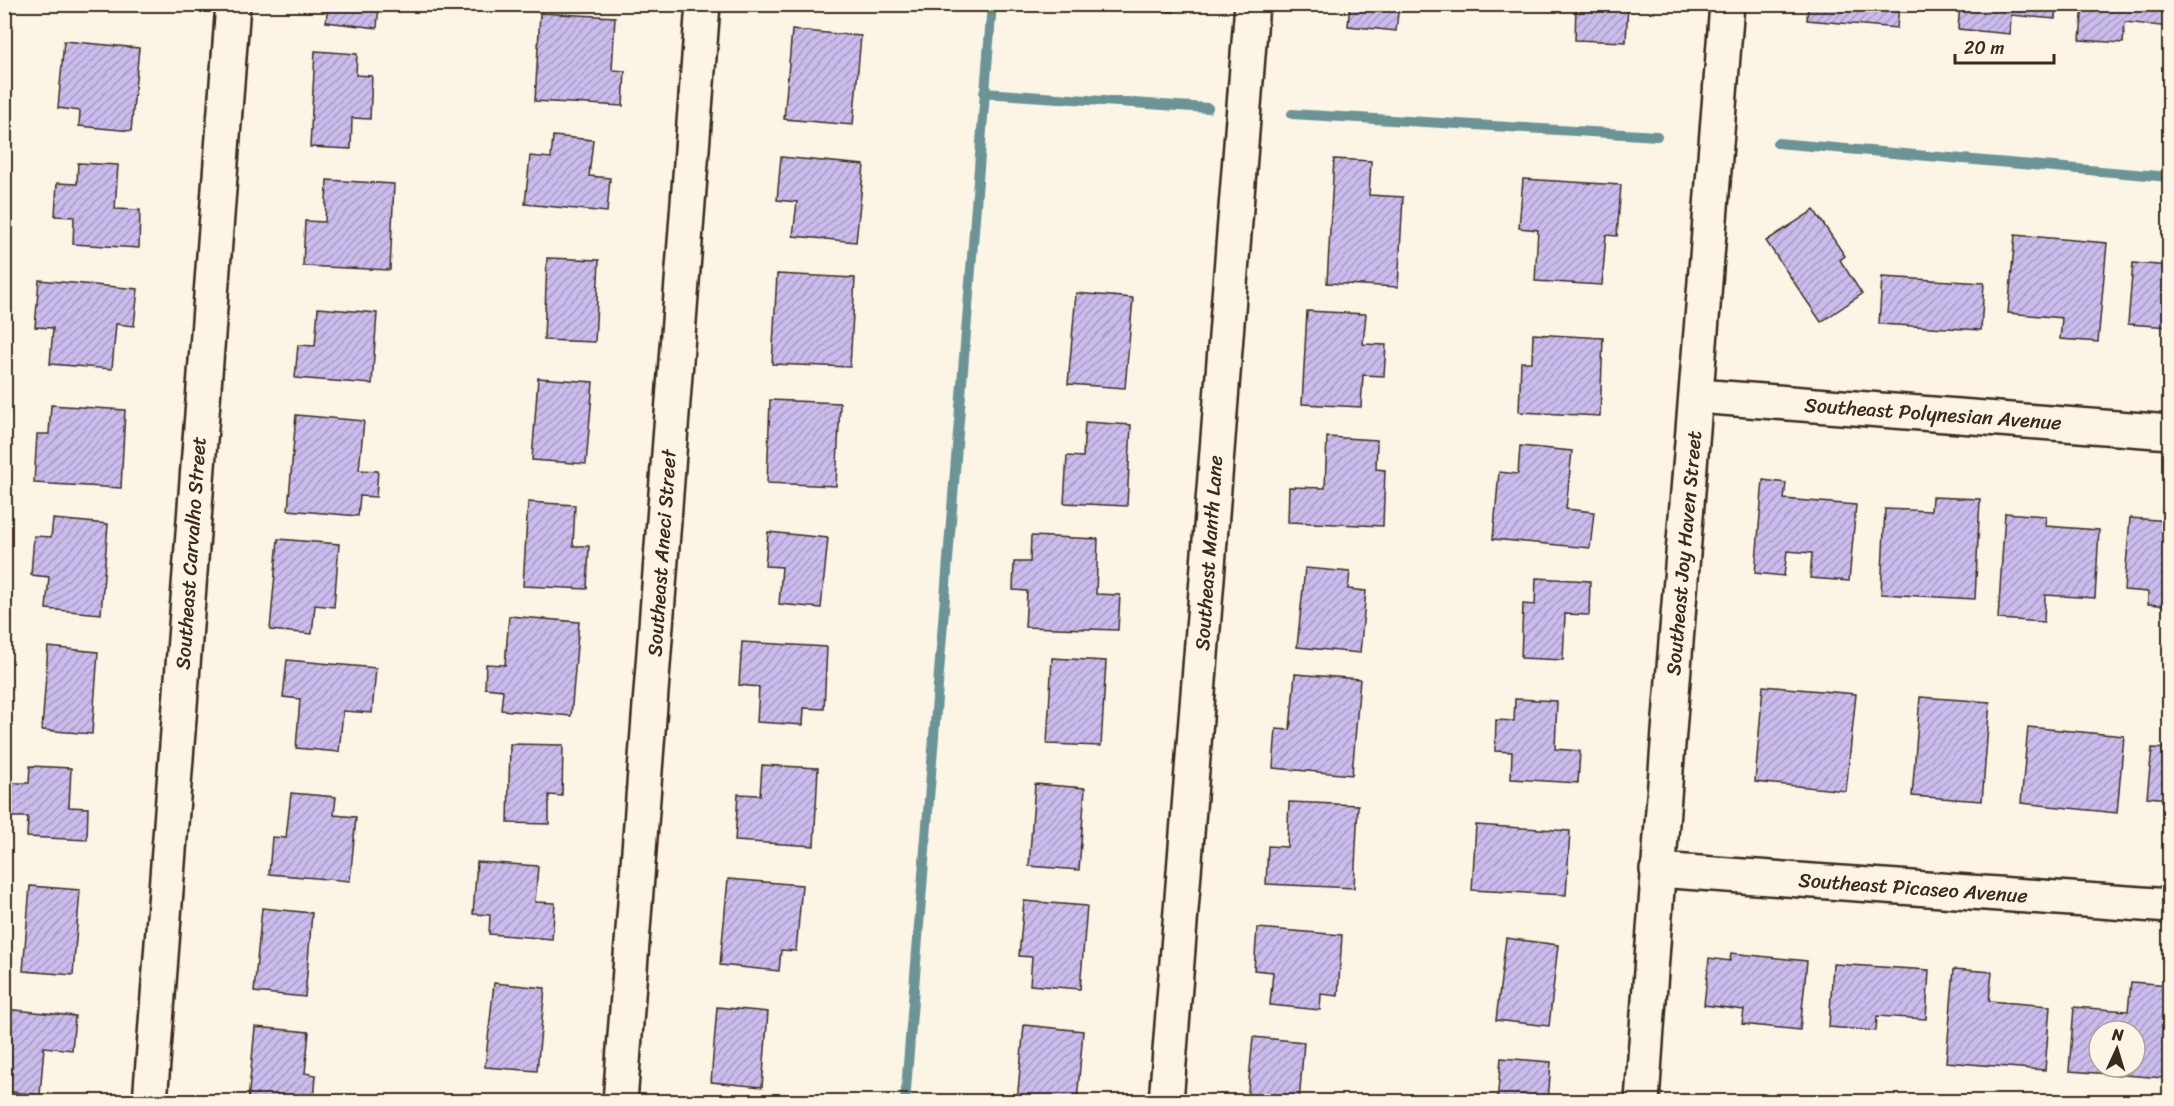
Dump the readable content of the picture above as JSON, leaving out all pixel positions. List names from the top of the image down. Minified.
{"streets":{"street":["Southeast Polynesian Avenue","Southeast Carvalho Street","Southeast Aneci Street","Southeast Manth Lane","Southeast Joy Haven Street","Southeast Picaseo Avenue"]},"crossings":[["Southeast Polynesian Avenue","Southeast Joy Haven Street"],["Southeast Joy Haven Street","Southeast Picaseo Avenue"]],"scale_bar":"20 m","north":"top"}
